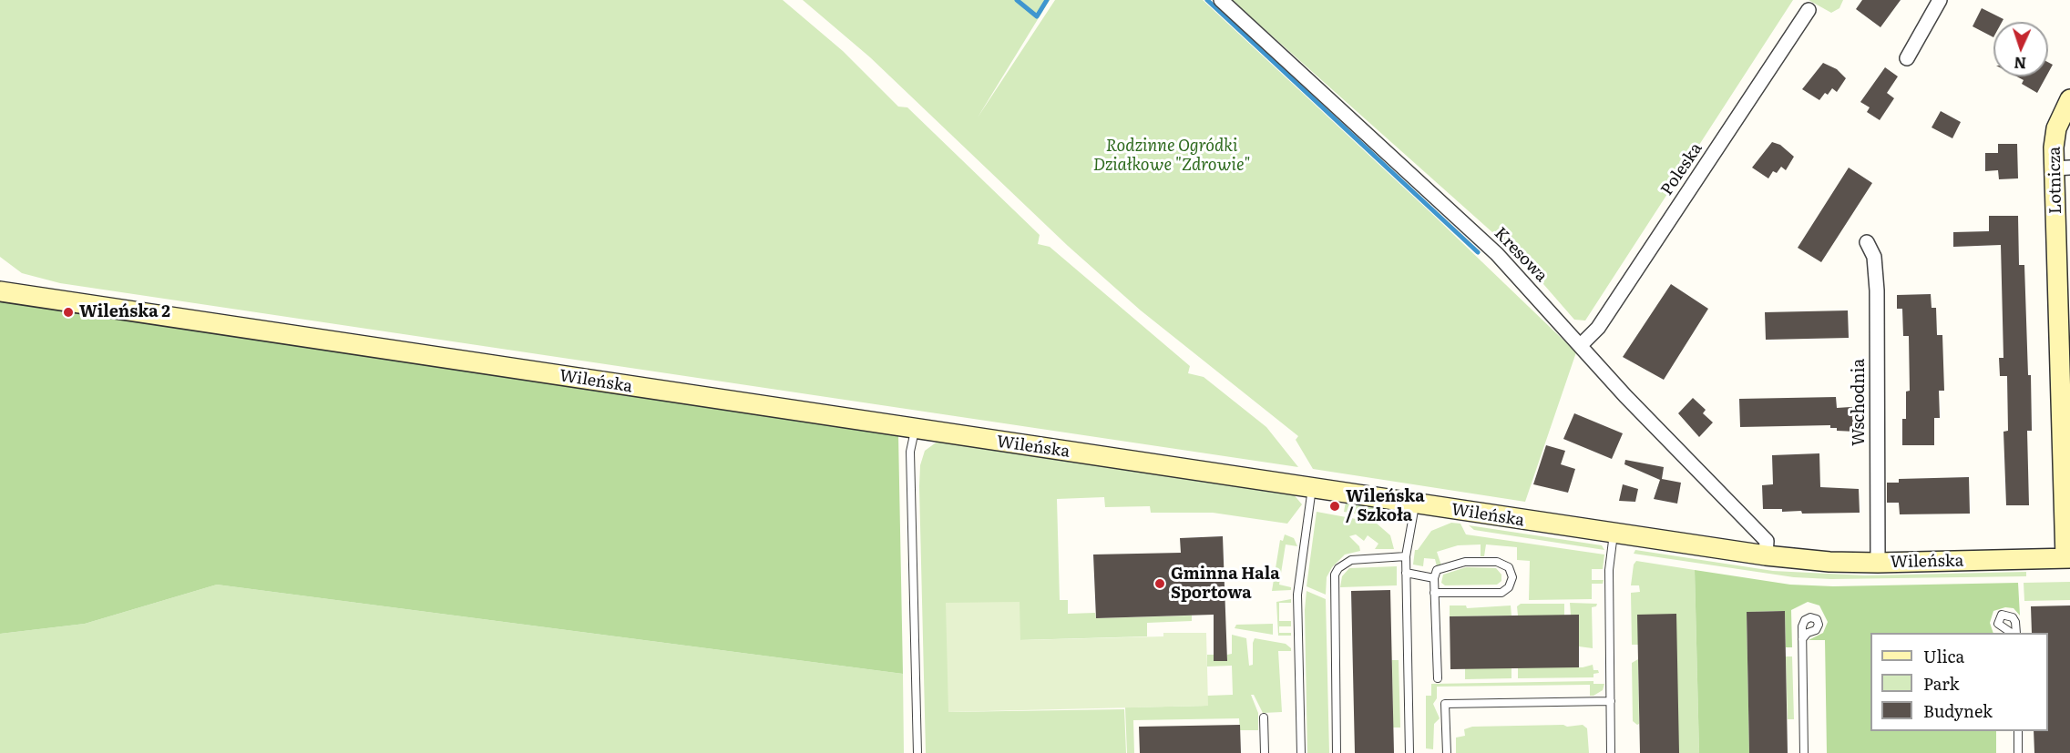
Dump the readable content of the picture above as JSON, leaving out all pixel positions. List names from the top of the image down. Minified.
{"streets":{"street":["Poleska","Lotnicza","Kresowa","Wileńska","Wschodnia"]},"crossings":[["Poleska","Kresowa"],["Lotnicza","Wileńska"],["Kresowa","Wileńska"],["Wileńska","Wschodnia"]],"parks":["Rodzinne Ogródki Działkowe \"Zdrowie\""],"places":["Wileńska 2","Wileńska / Szkoła","Gminna Hala Sportowa"],"legend":["Ulica","Park","Budynek"],"north":"bottom"}
